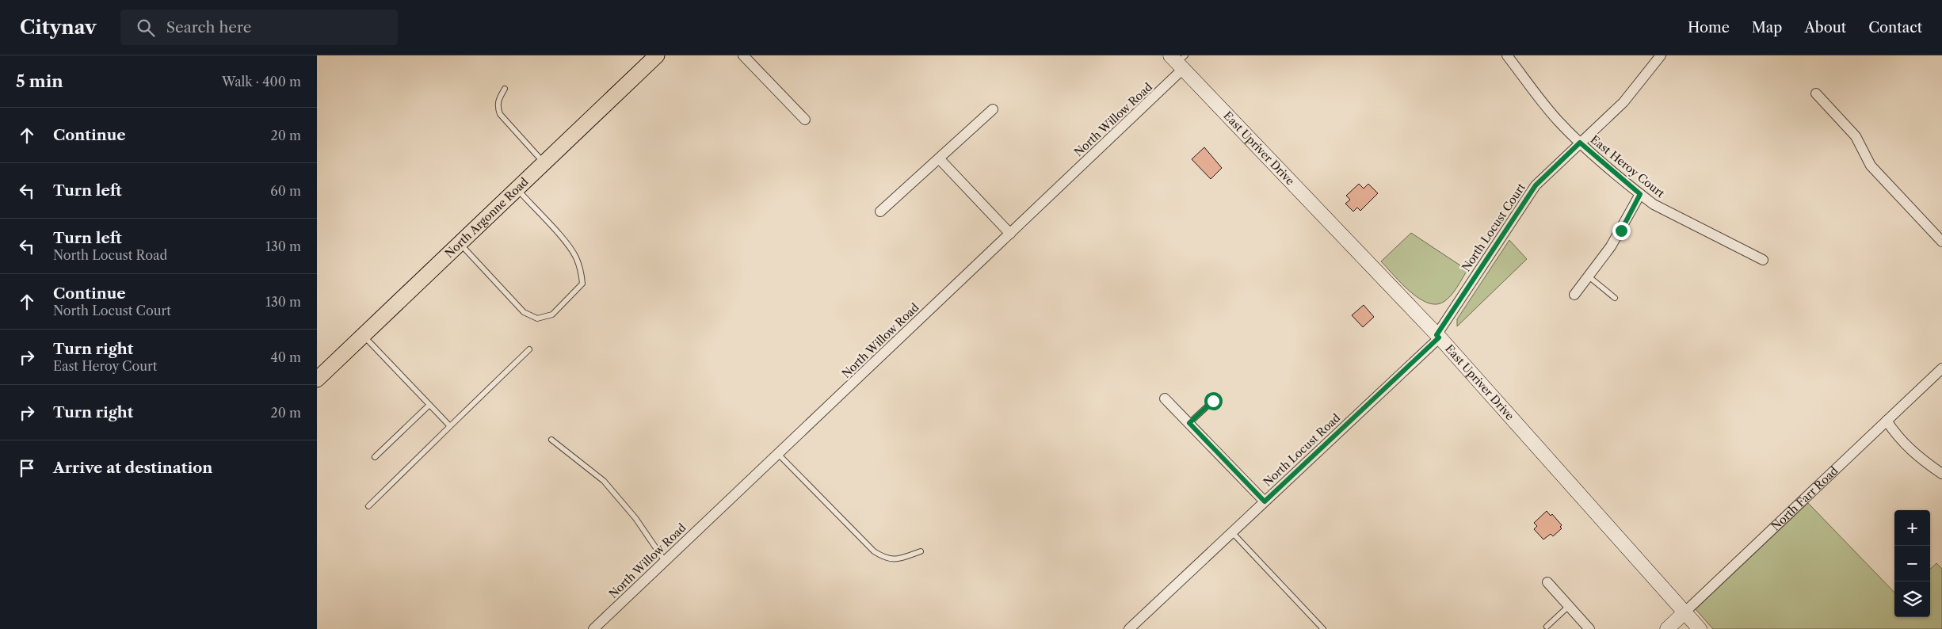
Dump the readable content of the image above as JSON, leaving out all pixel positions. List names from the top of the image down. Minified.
{"streets":{"main road":["North Argonne Road"],"street":["North Willow Road","East Upriver Drive","East Heroy Court","North Locust Court","North Locust Road","North Farr Road"]},"crossings":[["North Willow Road","East Upriver Drive"],["East Upriver Drive","North Locust Court"],["East Upriver Drive","North Locust Road"],["East Upriver Drive","North Farr Road"],["East Heroy Court","North Locust Court"],["North Locust Court","North Locust Road"]],"page":{"header":"Citynav","search":"Search here","nav":["Home","Map","About","Contact"],"heading":["5 min","Walk · 400 m"],"list":[["Continue","20 m"],["Turn left","60 m"],["Turn left","North Locust Road","130 m"],["Continue","North Locust Court","130 m"],["Turn right","East Heroy Court","40 m"],["Turn right","20 m"],"Arrive at destination"],"map_buttons":["+","−"]}}
